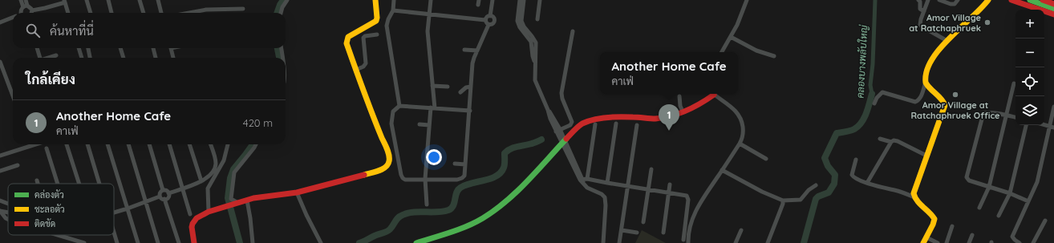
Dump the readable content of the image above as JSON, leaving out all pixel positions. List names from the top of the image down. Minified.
{"water":["คลองบางพลับใหญ่"],"places":["Amor Village at Ratchaphruek","Amor Village at Ratchaphruek Office"],"legend":["คล่องตัว","ชะลอตัว","ติดขัด"],"page":{"map_buttons":["+","−"],"search":"ค้นหาที่นี่","popup":["Another Home Cafe","คาเฟ่"],"heading":"ใกล้เคียง","list":[{"mark":"1","name":"Another Home Cafe","note":"คาเฟ่","value":"420 m"}],"pins":"1"}}
